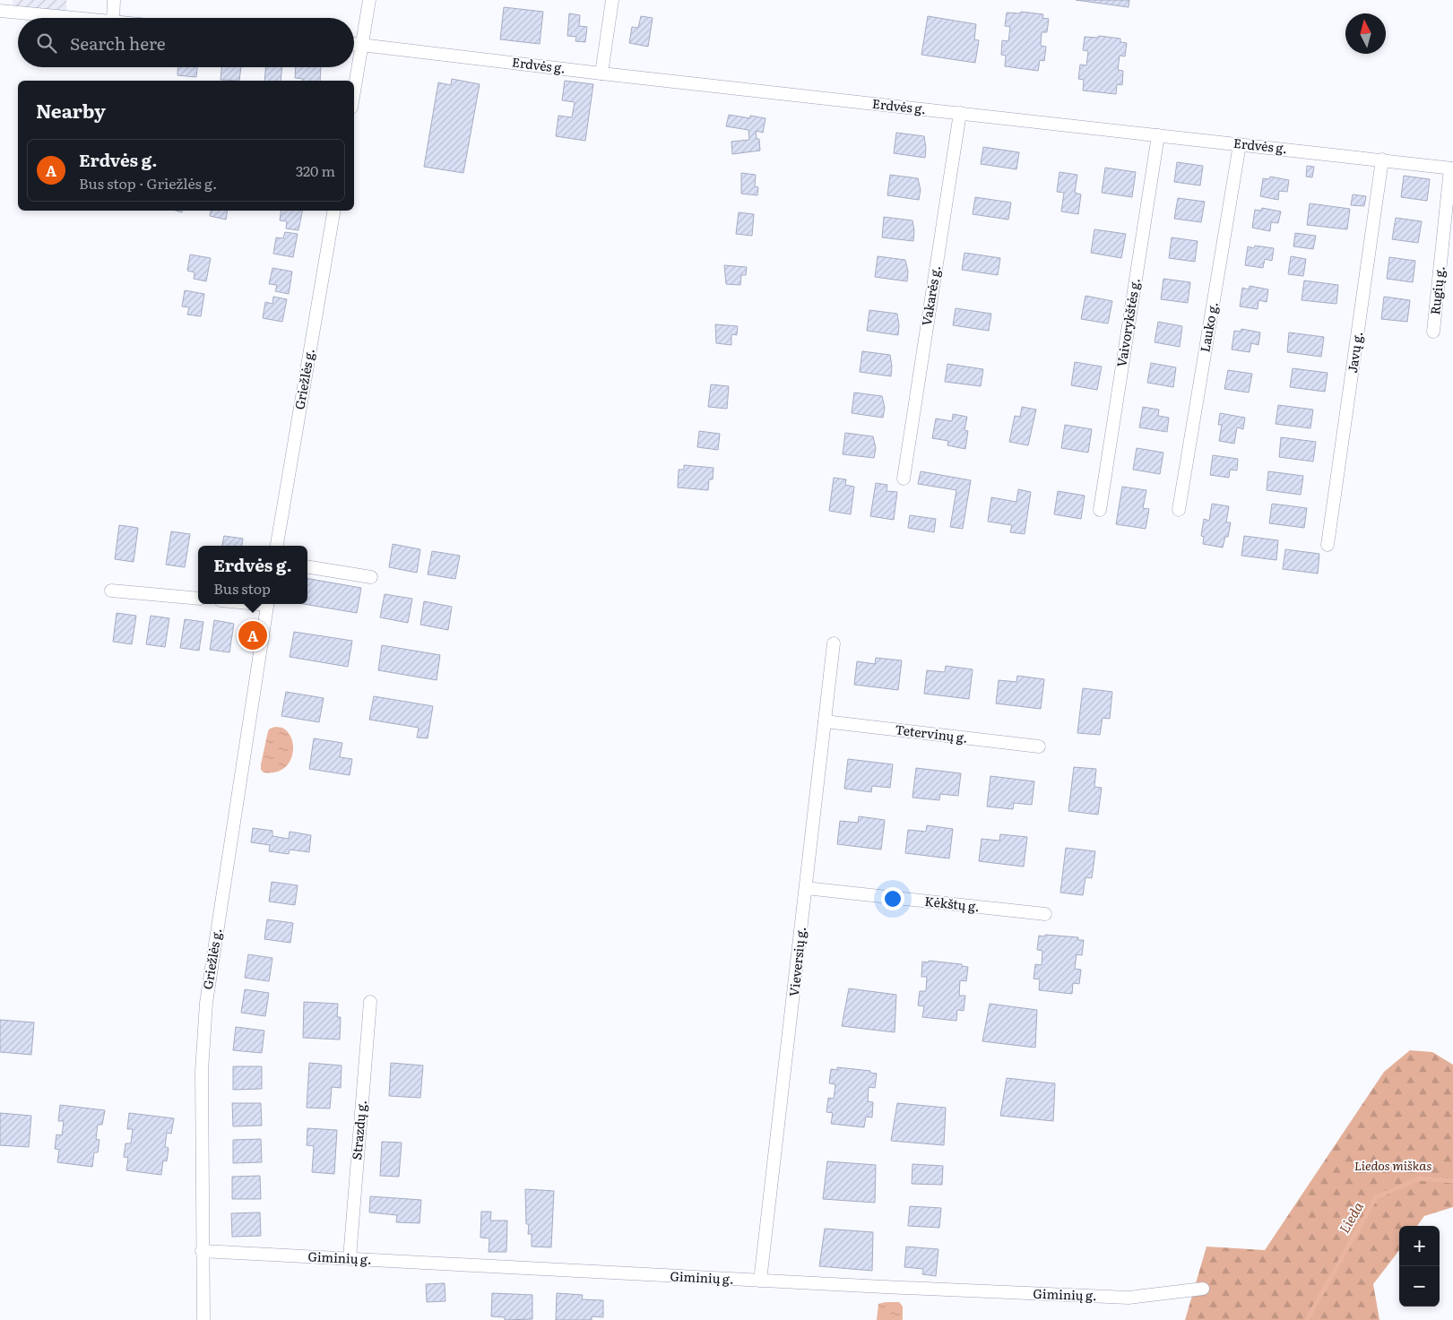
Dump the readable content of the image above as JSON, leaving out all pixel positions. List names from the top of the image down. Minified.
{"streets":{"street":["Erdvės g.","Rugių g.","Vakarės g.","Vaivorykštės g.","Lauko g.","Javų g.","Griežlės g.","Tetervinų g.","Kėkštų g.","Vieversių g.","Strazdų g.","Giminių g."]},"crossings":[["Erdvės g.","Rugių g."],["Erdvės g.","Vakarės g."],["Erdvės g.","Vaivorykštės g."],["Erdvės g.","Lauko g."],["Erdvės g.","Javų g."],["Griežlės g.","Giminių g."],["Tetervinų g.","Vieversių g."],["Kėkštų g.","Vieversių g."],["Vieversių g.","Giminių g."],["Strazdų g.","Giminių g."]],"water":["Lieda"],"parks":["Liedos miškas"],"north":"top","page":{"search":"Search here","heading":"Nearby","list":[{"mark":"A","name":"Erdvės g.","note":"Bus stop · Griežlės g.","value":"320 m"}],"popup":["Erdvės g.","Bus stop"],"pins":"A","map_buttons":["+","−"]}}
